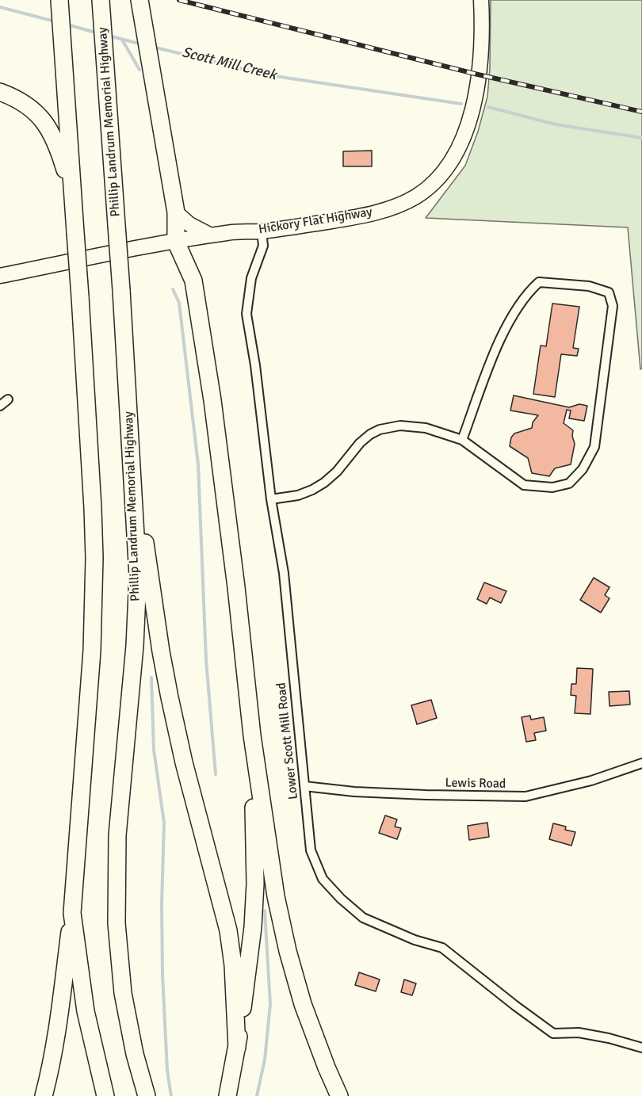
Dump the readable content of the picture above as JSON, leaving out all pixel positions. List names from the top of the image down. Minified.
{"streets":{"highway":["Phillip Landrum Memorial Highway"],"main road":["Hickory Flat Highway"],"street":["Lower Scott Mill Road","Lewis Road"]},"crossings":[["Hickory Flat Highway","Lower Scott Mill Road"],["Lower Scott Mill Road","Lewis Road"]],"water":["Scott Mill Creek"]}
